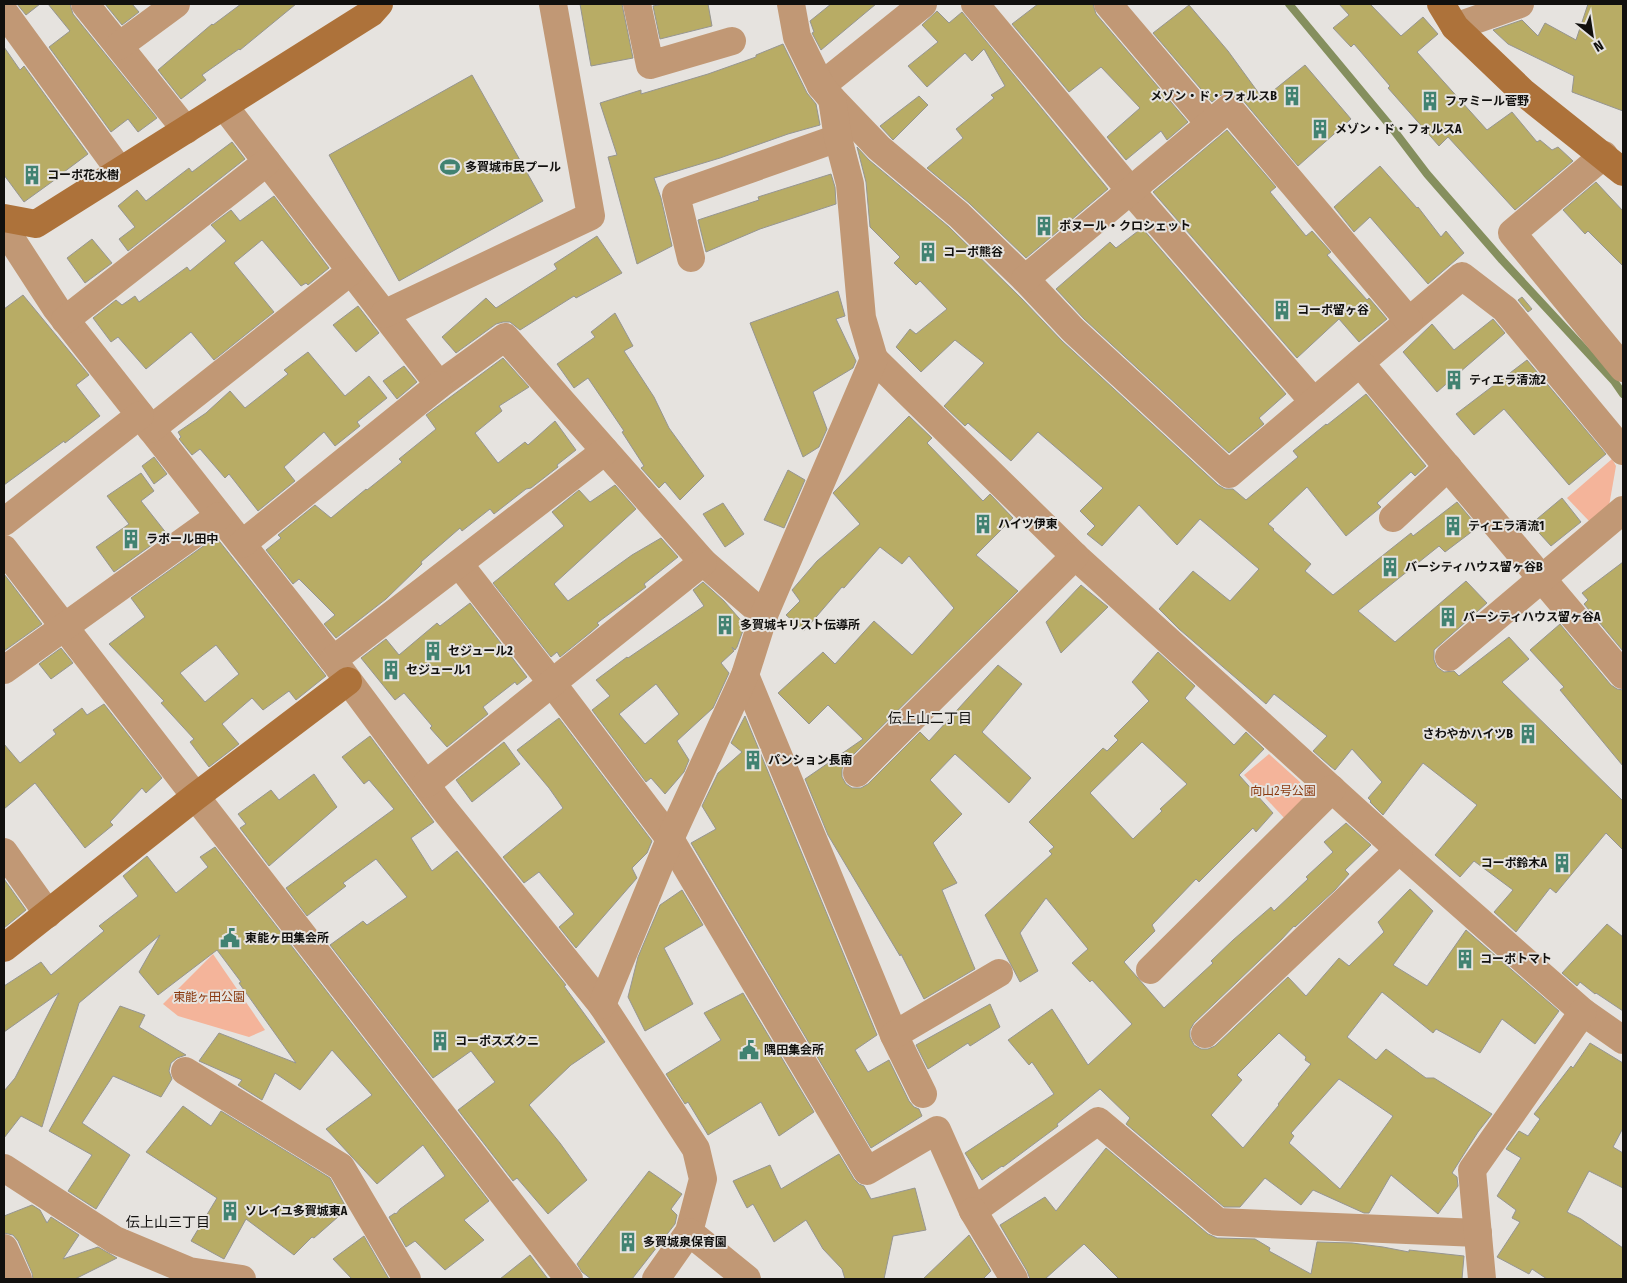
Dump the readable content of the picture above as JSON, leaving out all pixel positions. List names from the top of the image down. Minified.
{"districts":["伝上山二丁目","伝上山三丁目"],"parks":["向山2号公園","東能ヶ田公園"],"places":{"building":["メゾン・ド・フォルスB","ファミール菅野","メゾン・ド・フォルスA","コーポ花水樹","ボヌール・クロシェット","コーポ熊谷","コーポ留ヶ谷","ティエラ清流2","ハイツ伊東","ティエラ清流1","ラポール田中","バーシティハウス留ヶ谷B","バーシティハウス留ヶ谷A","多賀城キリスト伝導所","セジュール2","セジュール1","さわやかハイツB","パンション長南","コーポ鈴木A","コーポトマト","コーポスズクニ","ソレイユ多賀城東A","多賀城泉保育園"],"sports":["多賀城市民プール"],"public building":["東能ヶ田集会所","隅田集会所"]},"north":"bottom right"}
